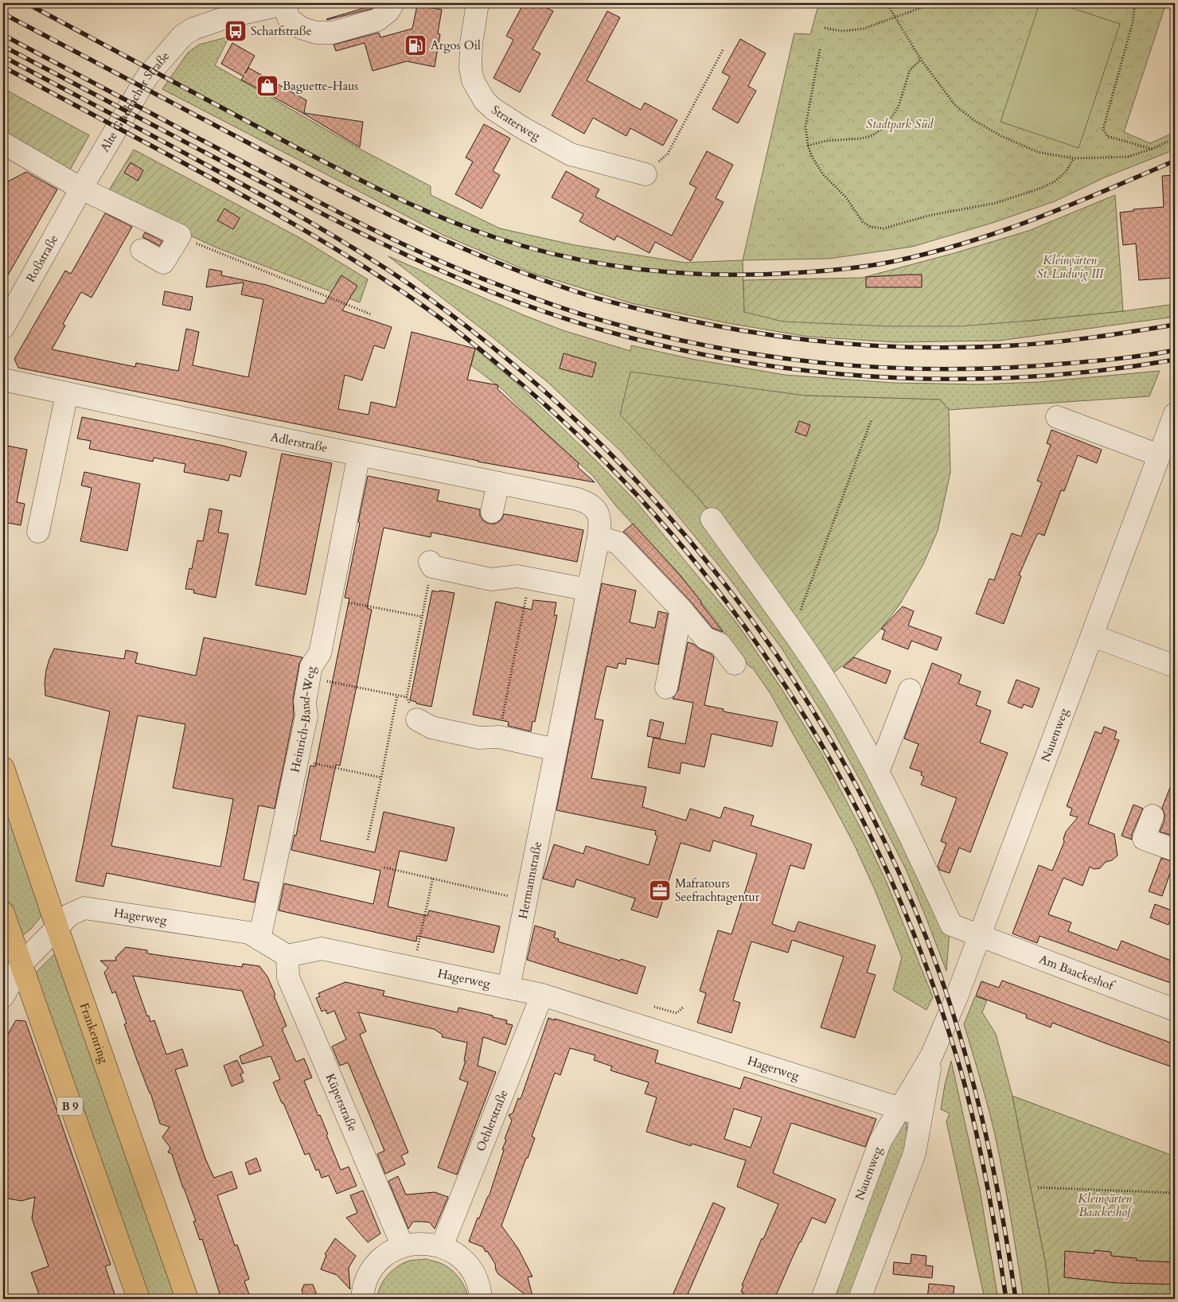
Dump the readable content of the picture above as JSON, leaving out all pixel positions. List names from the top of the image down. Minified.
{"streets":{"main road":["Frankenring","B 9"],"street":["Alte Gladbacher Straße","Straterweg","Roßstraße","Adlerstraße","Heinrich-Band-Weg","Nauenweg","Hermannstraße","Hagerweg","Am Baackeshof","Küperstraße","Oehlerstraße"]},"crossings":[["Alte Gladbacher Straße","Roßstraße"],["Adlerstraße","Heinrich-Band-Weg"],["Adlerstraße","Hermannstraße"],["Heinrich-Band-Weg","Hagerweg"],["Nauenweg","Hagerweg"],["Nauenweg","Am Baackeshof"],["Hermannstraße","Hagerweg"],["Hagerweg","Frankenring"],["Hagerweg","Küperstraße"],["Hagerweg","B 9"],["Hagerweg","Oehlerstraße"]],"parks":["Stadtpark Süd","Kleingärten St. Ludwig III","Kleingärten Baackeshof"],"places":{"bus stop":["Scharfstraße"],"fuel station":["Argos Oil"],"shop":["Baguette-Haus"],"office":["Mafratours Seefrachtagentur"]}}
